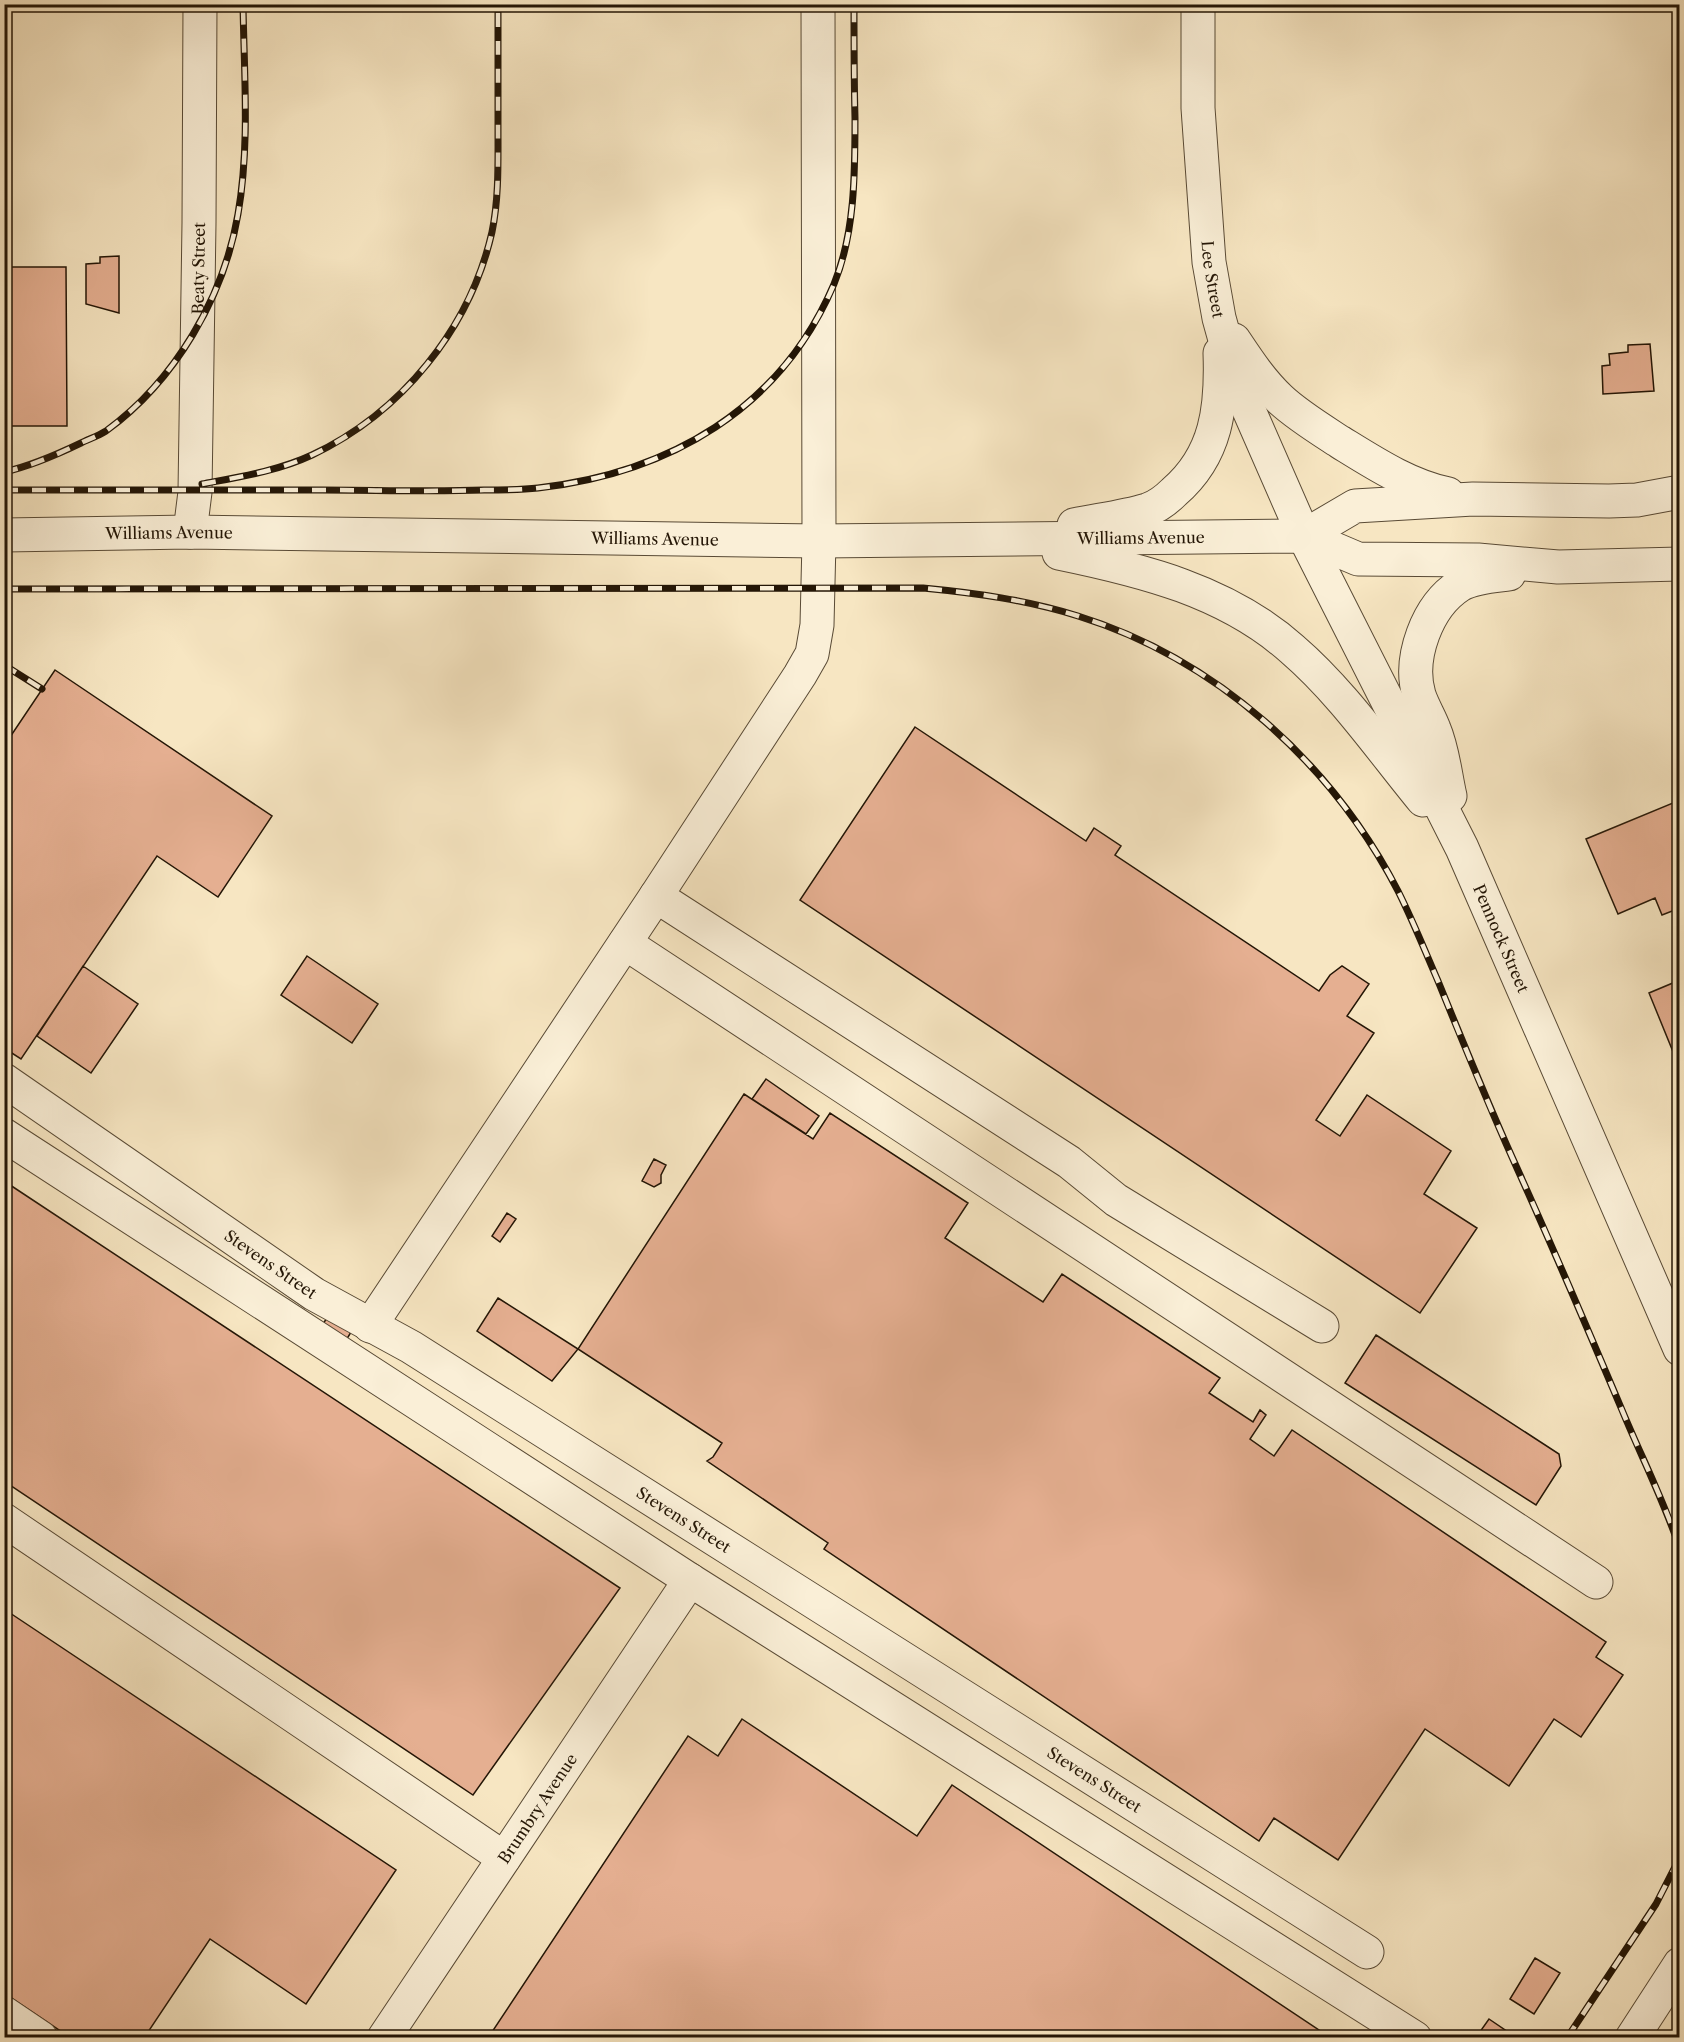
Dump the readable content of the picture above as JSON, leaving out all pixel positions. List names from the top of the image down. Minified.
{"streets":{"street":["Beaty Street","Lee Street","Williams Avenue","Pennock Street","Stevens Street","Brumbry Avenue"]},"crossings":[["Beaty Street","Williams Avenue"],["Lee Street","Williams Avenue"],["Lee Street","Pennock Street"],["Williams Avenue","Pennock Street"]]}
